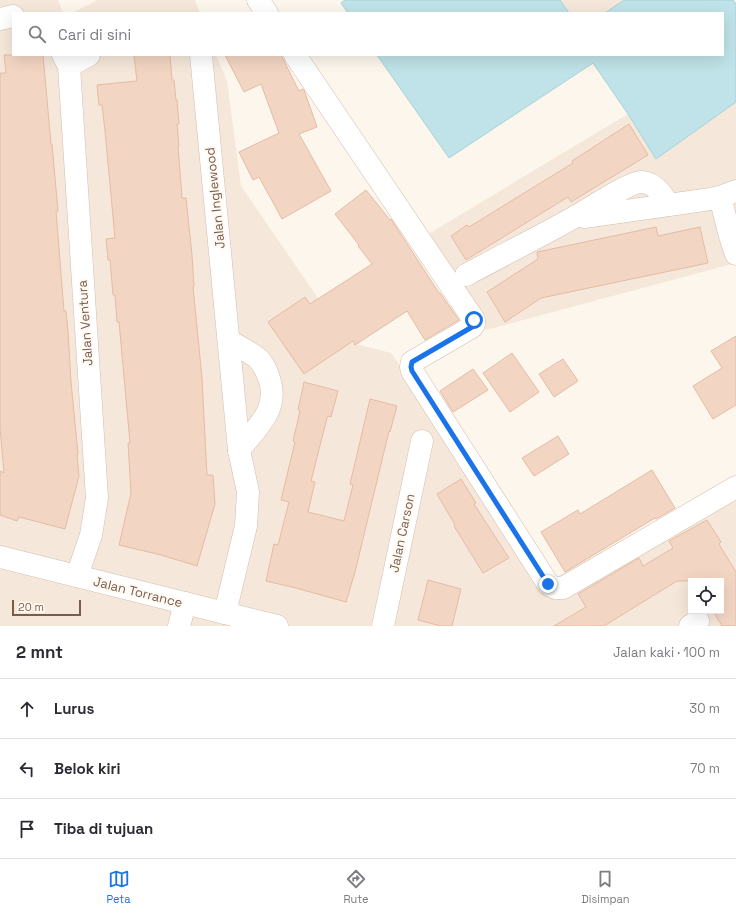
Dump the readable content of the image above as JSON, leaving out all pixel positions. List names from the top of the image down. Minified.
{"streets":{"street":["Jalan Inglewood","Jalan Ventura","Jalan Carson","Jalan Torrance"]},"crossings":[["Jalan Inglewood","Jalan Torrance"],["Jalan Ventura","Jalan Torrance"]],"scale_bar":"20 m","page":{"search":"Cari di sini","scale":"20 m","heading":["2 mnt","Jalan kaki · 100 m"],"list":[["Lurus","30 m"],["Belok kiri","70 m"],"Tiba di tujuan"],"nav":["Peta","Rute","Disimpan"]}}
